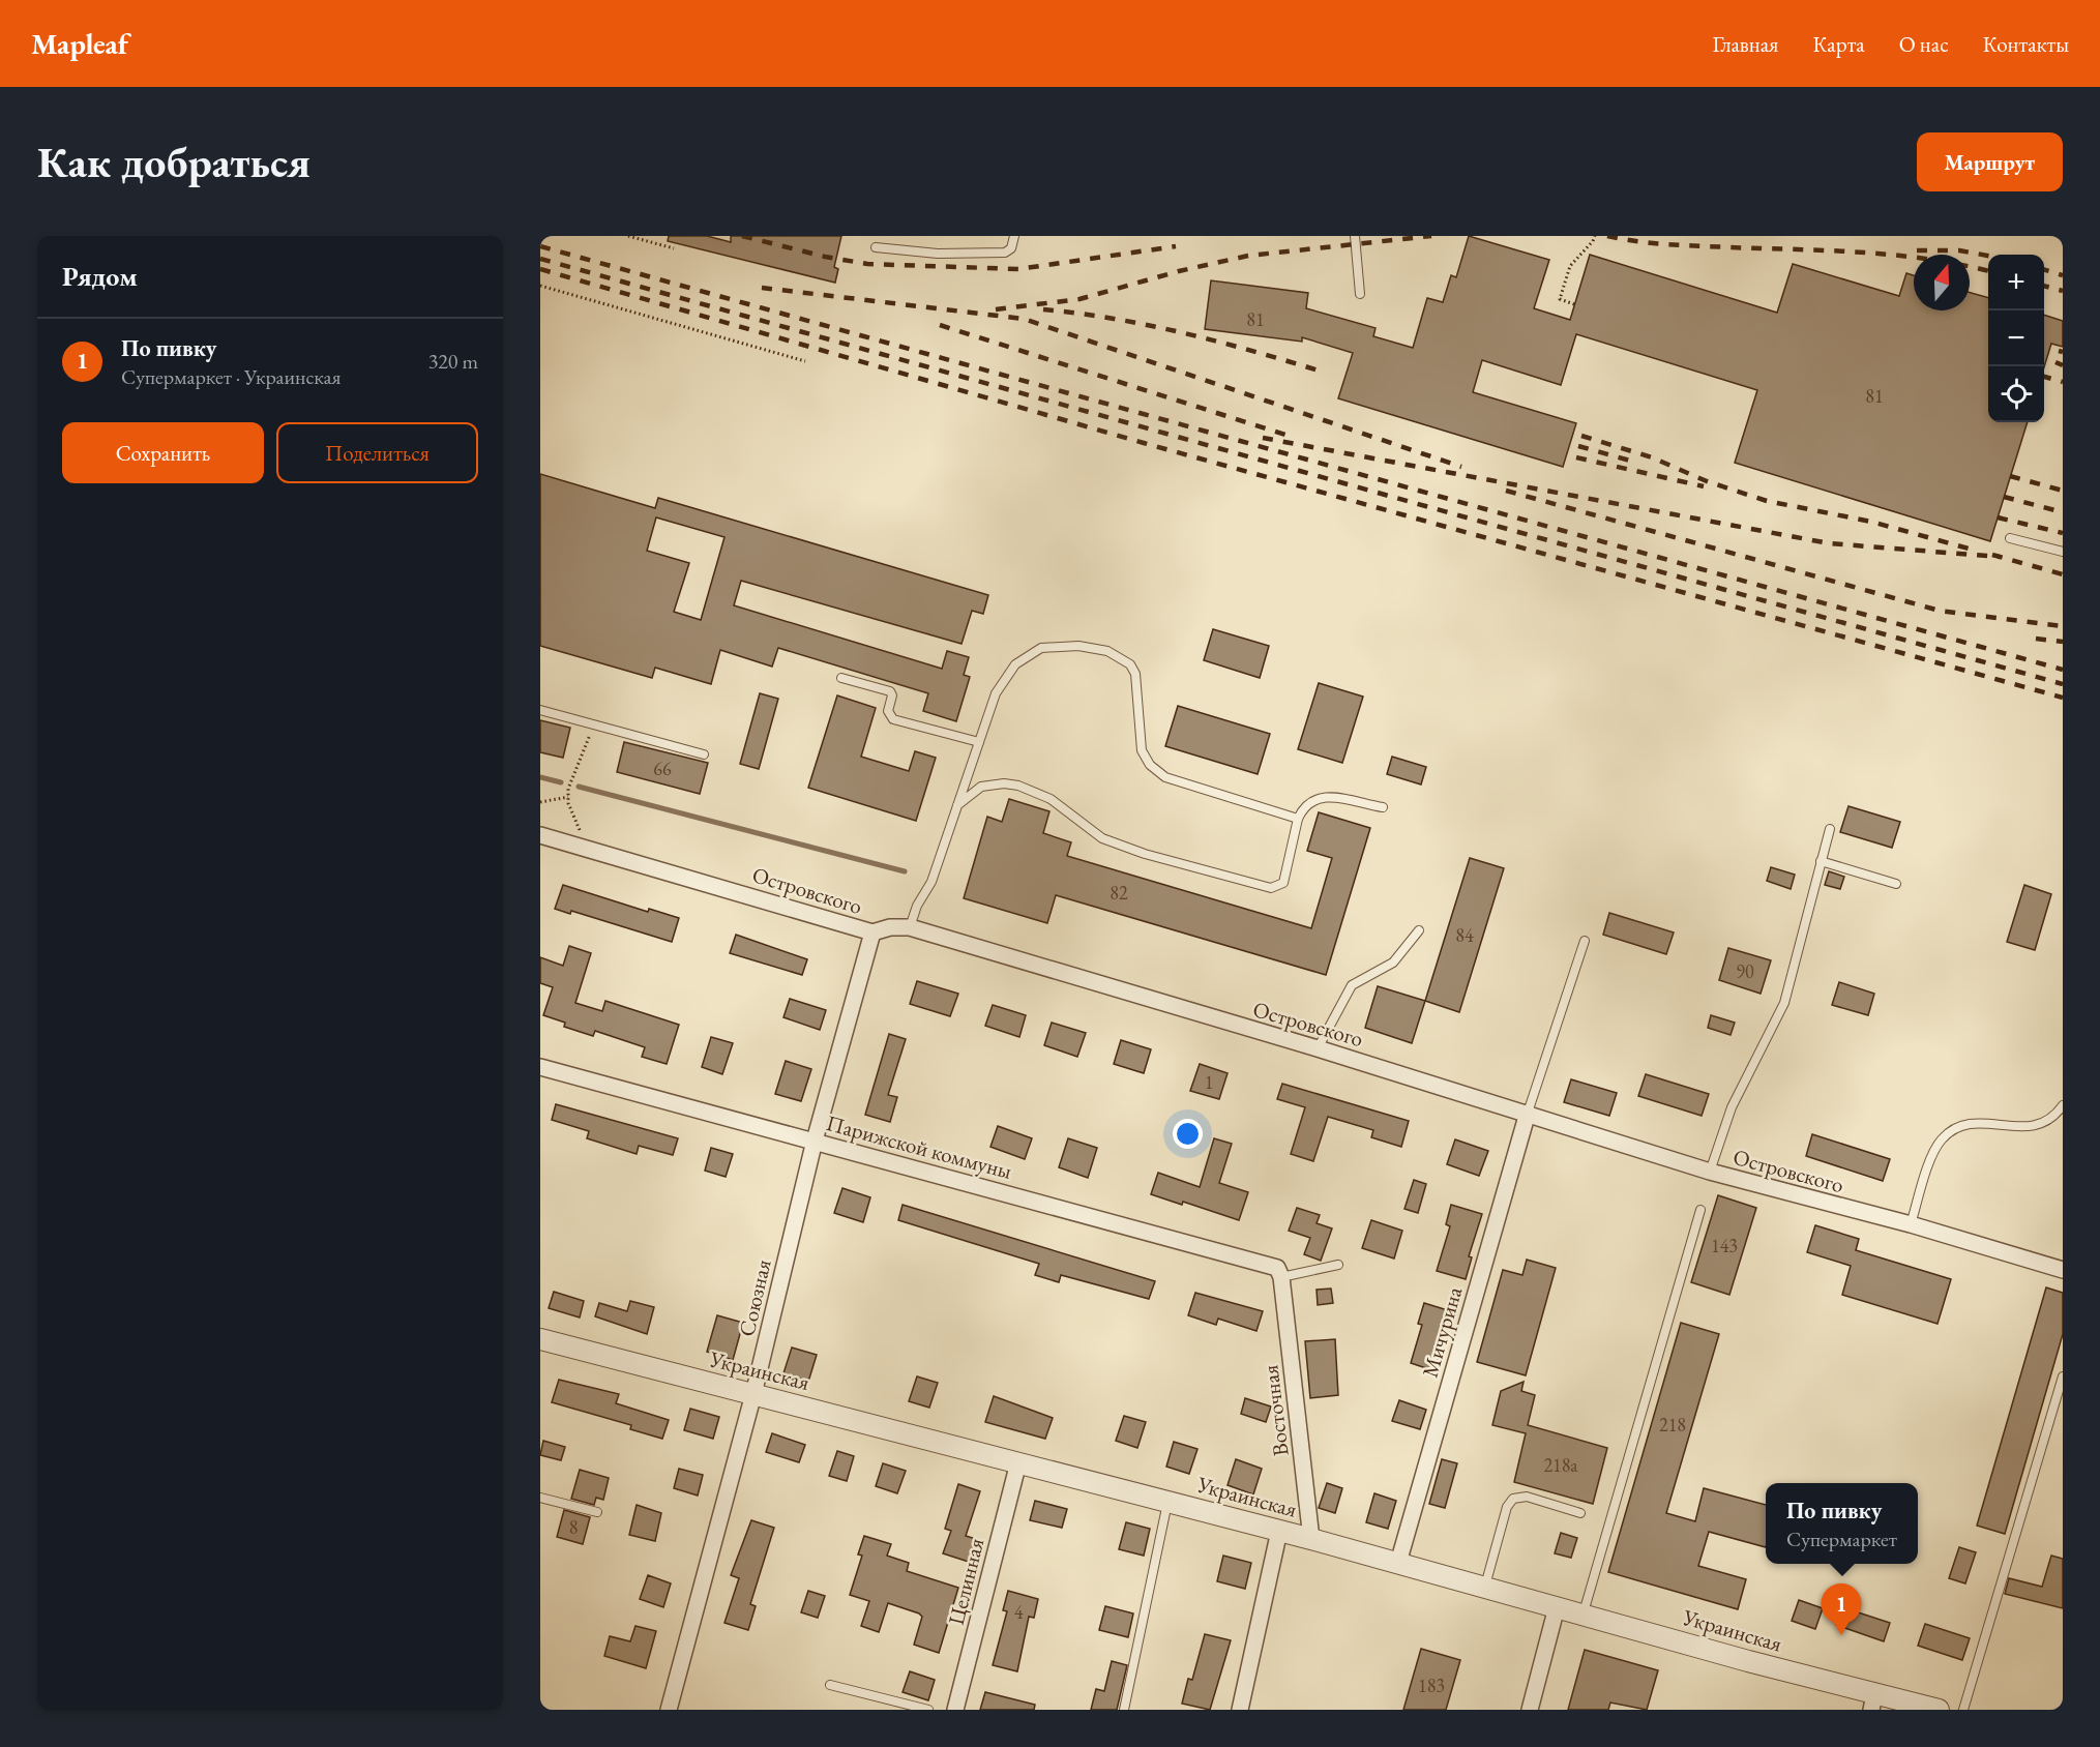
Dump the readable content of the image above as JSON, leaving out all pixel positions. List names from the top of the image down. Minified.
{"streets":{"street":["Островского","Парижской коммуны","Союзная","Мичурина","Украинская","Восточная","Целинная"]},"crossings":[["Островского","Союзная"],["Островского","Мичурина"],["Парижской коммуны","Союзная"],["Парижской коммуны","Восточная"],["Союзная","Украинская"],["Мичурина","Украинская"],["Украинская","Восточная"],["Украинская","Целинная"]],"house_numbers":["81","81","66","82","84","90","1","143","218","218а","8","4","183"],"north":"top","page":{"header":"Mapleaf","nav":["Главная","Карта","О нас","Контакты"],"buttons":["Маршрут",["Сохранить","Поделиться"]],"title":"Как добраться","heading":"Рядом","map_buttons":["+","−"],"list":[{"mark":"1","name":"По пивку","note":"Супермаркет · Украинская","value":"320 m"}],"popup":["По пивку","Супермаркет"],"pins":"1"}}
